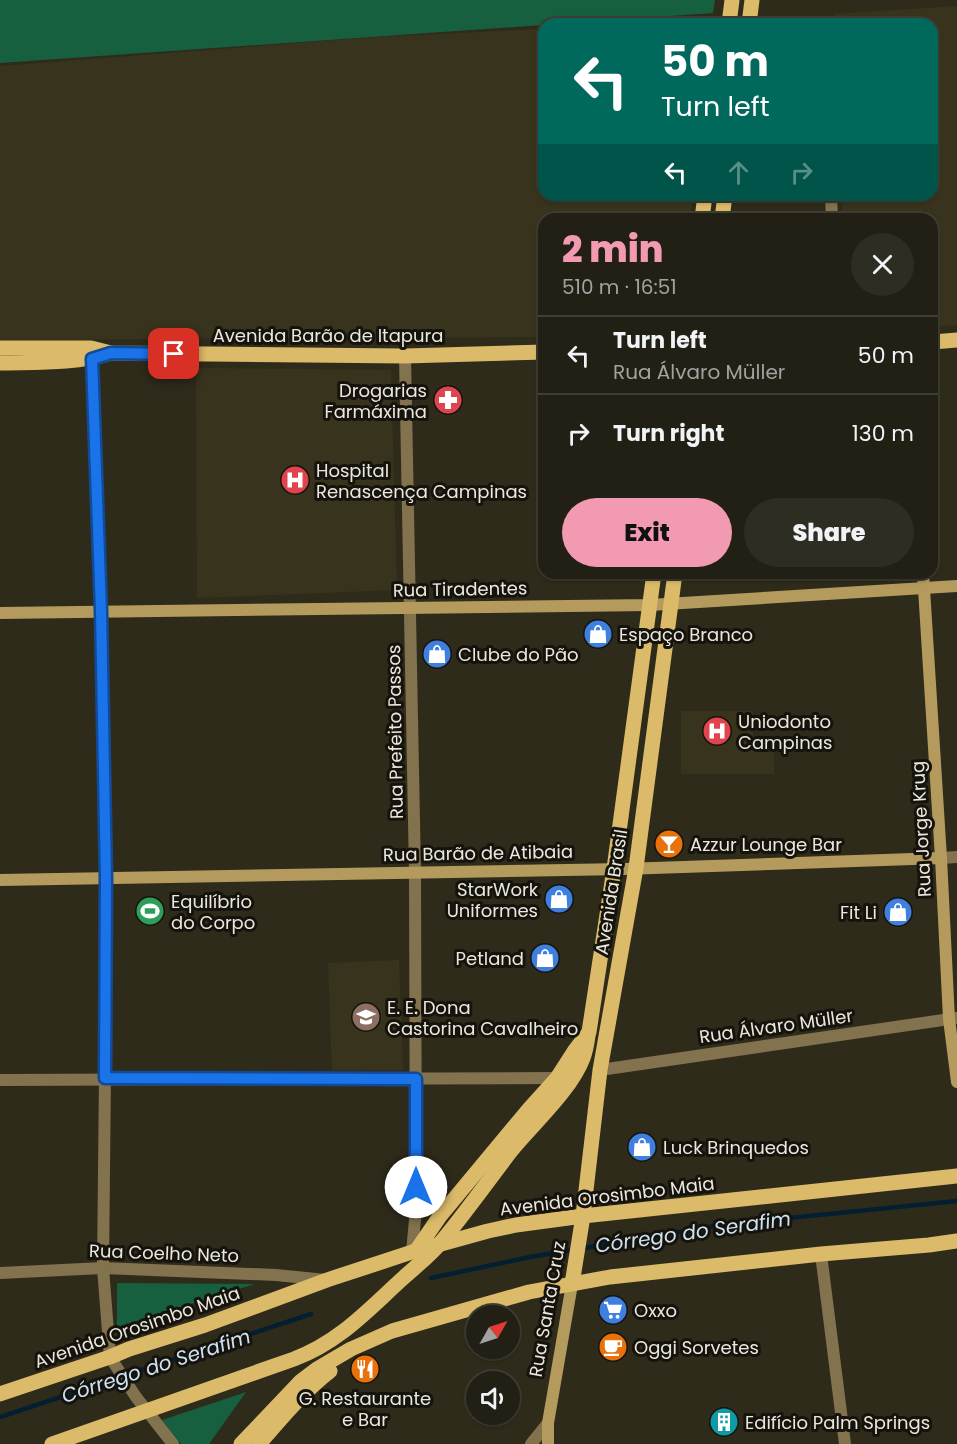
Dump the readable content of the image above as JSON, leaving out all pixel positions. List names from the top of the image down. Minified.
{"streets":{"main road":["Avenida Barão de Itapura","Rua Tiradentes","Rua Jorge Krug","Rua Barão de Atibaia","Avenida Brasil","Avenida Orosimbo Maia","Rua Santa Cruz"],"street":["Rua Prefeito Passos","Rua Álvaro Müller","Rua Coelho Neto"]},"crossings":[["Avenida Barão de Itapura","Rua Prefeito Passos"],["Rua Tiradentes","Rua Prefeito Passos"],["Rua Tiradentes","Rua Jorge Krug"],["Rua Tiradentes","Avenida Brasil"],["Rua Prefeito Passos","Rua Barão de Atibaia"],["Rua Prefeito Passos","Avenida Brasil"],["Rua Prefeito Passos","Avenida Orosimbo Maia"],["Rua Jorge Krug","Rua Barão de Atibaia"],["Rua Jorge Krug","Rua Álvaro Müller"],["Rua Barão de Atibaia","Avenida Brasil"],["Avenida Brasil","Rua Álvaro Müller"],["Avenida Brasil","Avenida Orosimbo Maia"],["Avenida Brasil","Rua Santa Cruz"],["Avenida Orosimbo Maia","Rua Coelho Neto"],["Avenida Orosimbo Maia","Rua Santa Cruz"]],"water":["Córrego do Serafim"],"places":{"pharmacy":["Drogarias Farmáxima"],"hospital":["Hospital Renascença Campinas","Uniodonto Campinas"],"shop":["Espaço Branco","Clube do Pão","StarWork Uniformes","Fit Li","Petland","Luck Brinquedos"],"bar":["Azzur Lounge Bar"],"sports":["Equilíbrio do Corpo"],"school or university":["E. E. Dona Castorina Cavalheiro"],"supermarket":["Oxxo"],"cafe":["Oggi Sorvetes"],"restaurant":["G. Restaurante e Bar"],"building":["Edifício Palm Springs"]},"north":"top right","page":{"turn":["50 m","Turn left"],"heading":["2 min","510 m · 16:51"],"list":[{"name":"Turn left","note":"Rua Álvaro Müller","value":"50 m"},{"name":"Turn right","value":"130 m"}],"buttons":["Exit","Share"]}}
